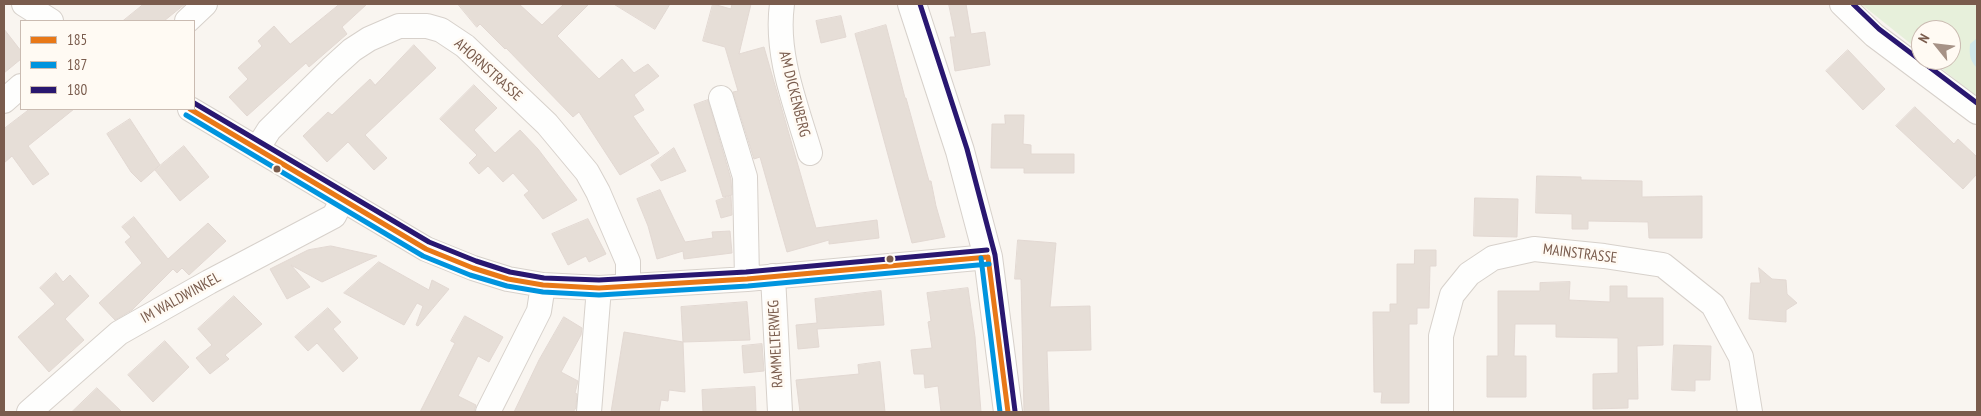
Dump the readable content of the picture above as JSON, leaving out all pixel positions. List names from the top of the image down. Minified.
{"streets":{"street":["AHORNSTRASSE","AM DICKENBERG","MAINSTRASSE","IM WALDWINKEL","RAMMELTERWEG"]},"lines":["transit line 180","transit line 185","transit line 187"],"legend":["185","187","180"],"north":"top left"}
